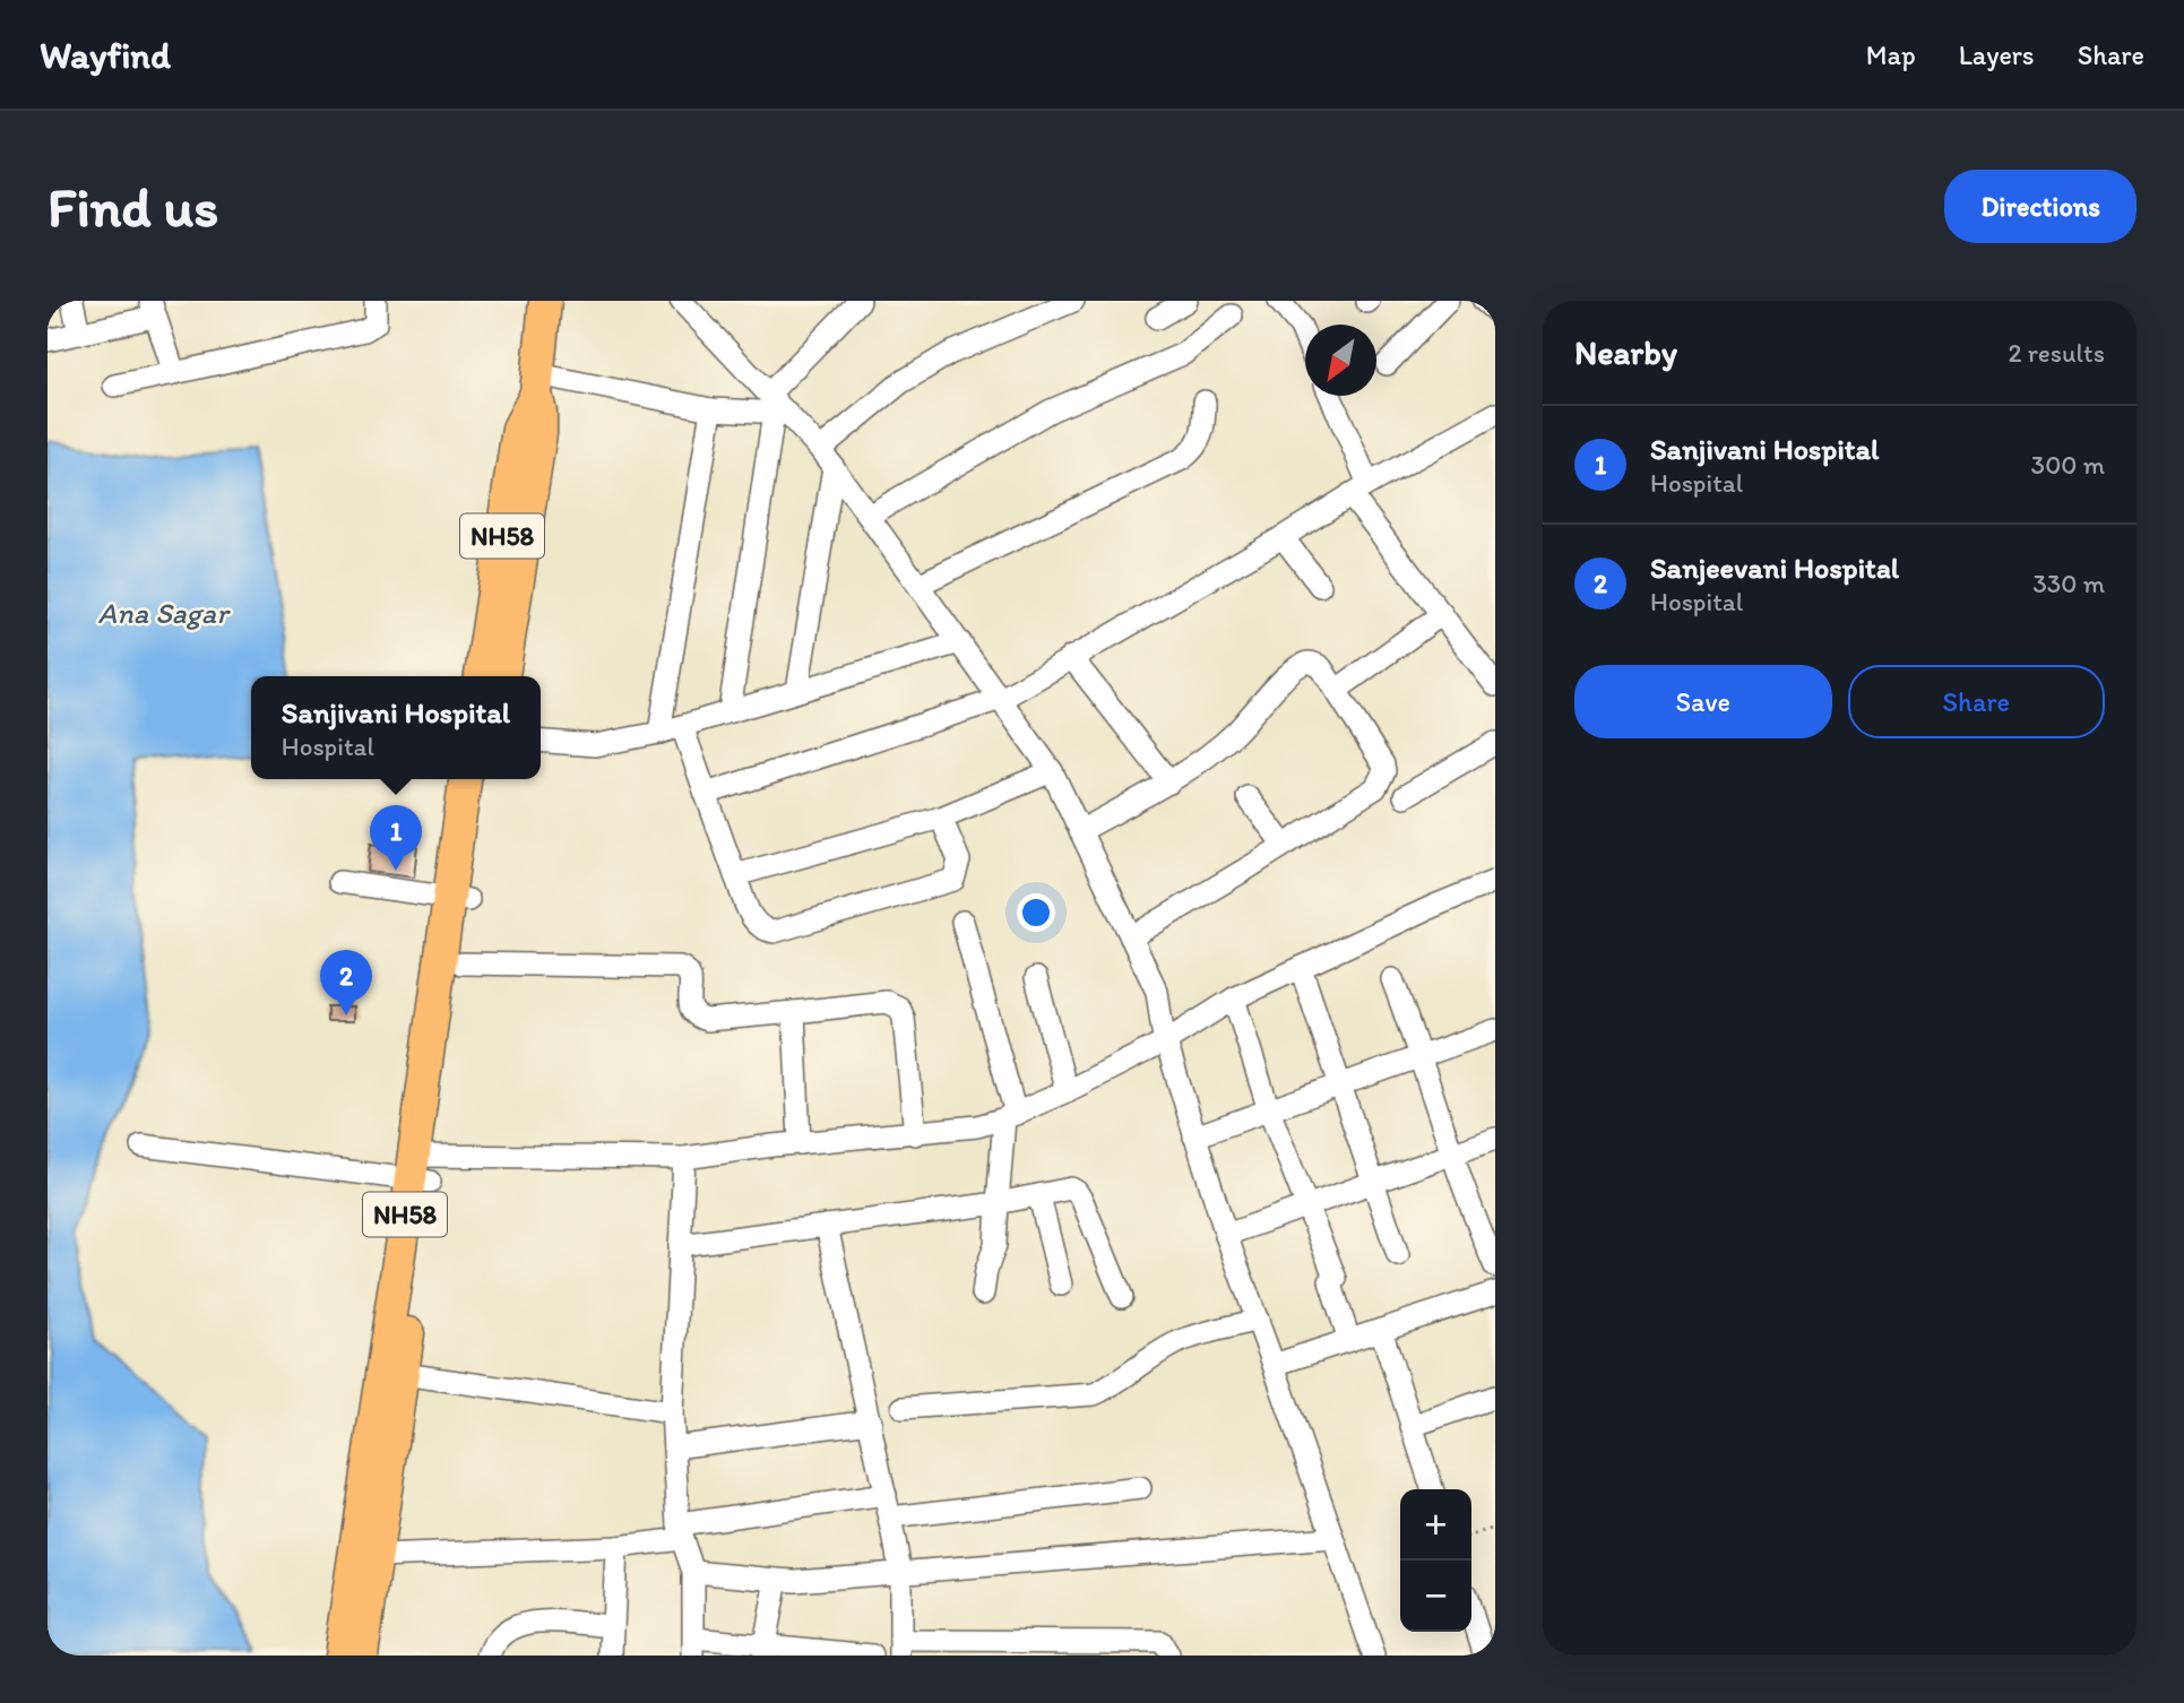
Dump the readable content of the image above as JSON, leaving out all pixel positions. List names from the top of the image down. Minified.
{"streets":{"highway":["NH58"]},"water":["Ana Sagar"],"north":"bottom left","page":{"header":"Wayfind","nav":["Map","Layers","Share"],"buttons":["Directions",["Save","Share"]],"title":"Find us","heading":["Nearby","2 results"],"list":[{"mark":"1","name":"Sanjivani Hospital","note":"Hospital","value":"300 m"},{"mark":"2","name":"Sanjeevani Hospital","note":"Hospital","value":"330 m"}],"popup":["Sanjivani Hospital","Hospital"],"pins":["1","2"],"map_buttons":["+","−"]}}
